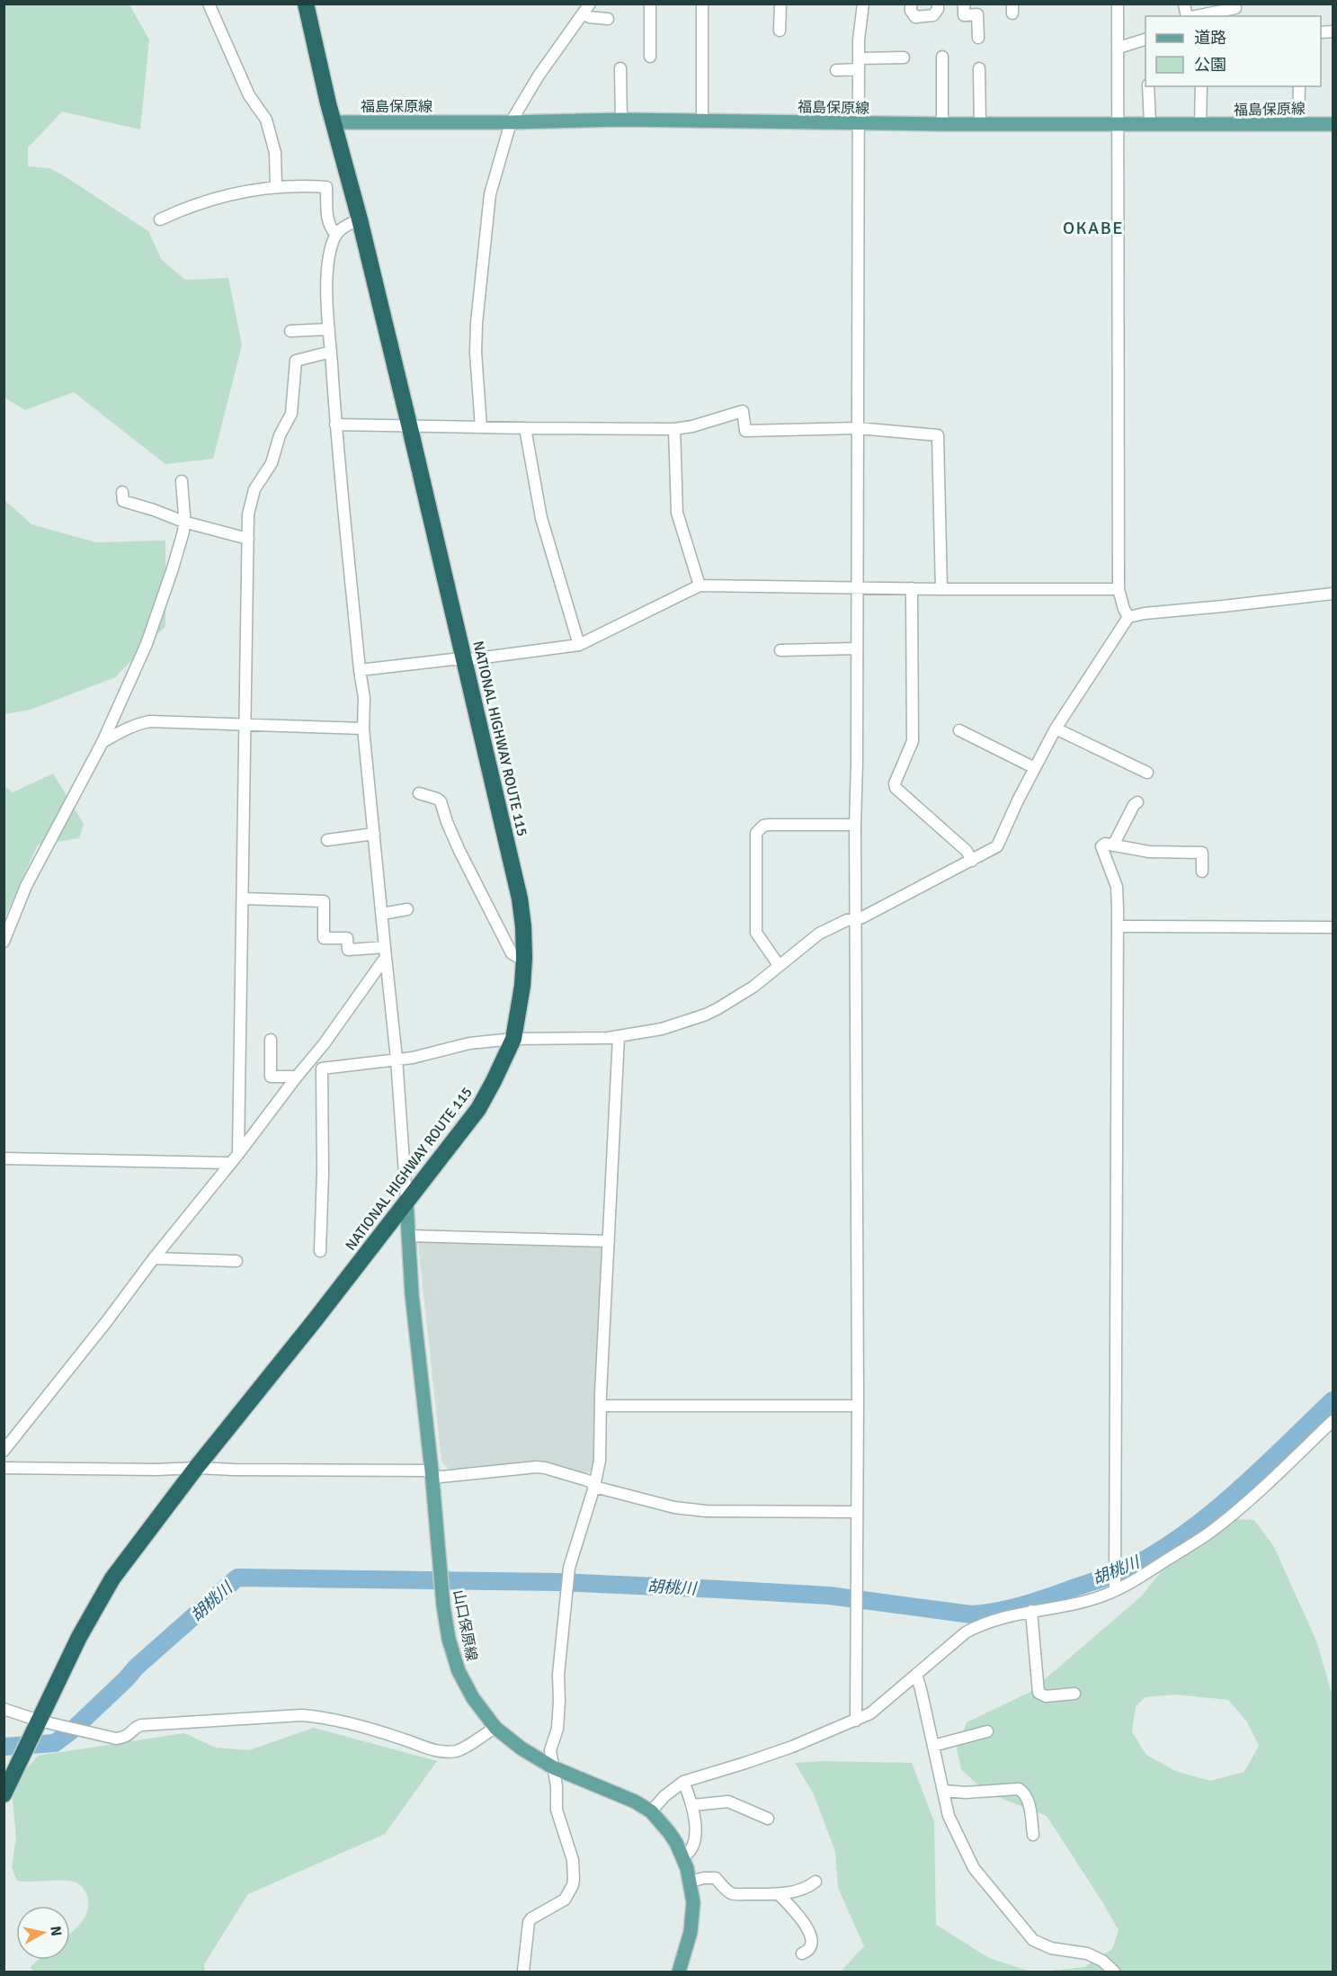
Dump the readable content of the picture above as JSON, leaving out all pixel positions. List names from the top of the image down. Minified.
{"streets":{"highway":["NATIONAL HIGHWAY ROUTE 115"],"main road":["福島保原線","山口保原線"]},"crossings":[["福島保原線","NATIONAL HIGHWAY ROUTE 115"],["NATIONAL HIGHWAY ROUTE 115","山口保原線"]],"districts":["OKABE"],"water":["胡桃川"],"legend":["道路","公園"],"north":"right"}
